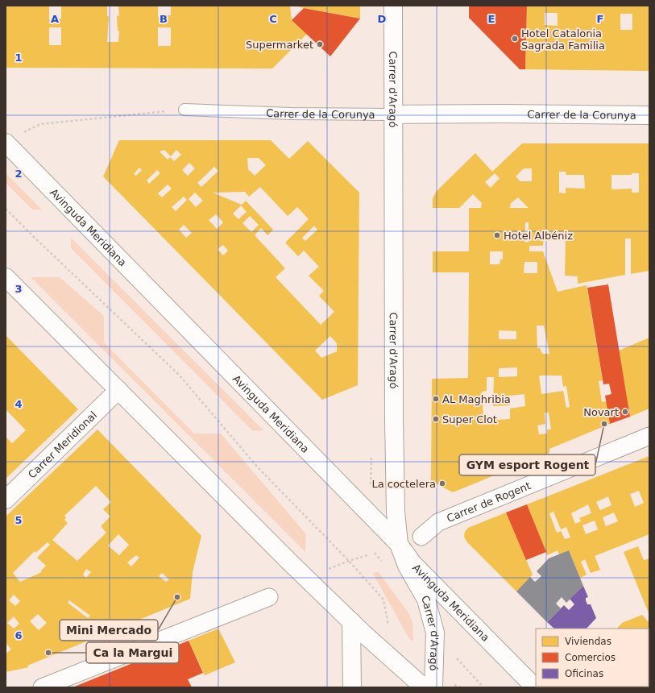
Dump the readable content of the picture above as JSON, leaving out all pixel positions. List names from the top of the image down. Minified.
{"streets":{"main road":["Carrer d'Aragó","Carrer de la Corunya","Avinguda Meridiana","Carrer Meridional"],"street":["Carrer de Rogent"]},"crossings":[["Carrer d'Aragó","Carrer de la Corunya"],["Carrer d'Aragó","Avinguda Meridiana"]],"places":["Hotel Catalonia Sagrada Familia","Supermarket","Hotel Albéniz","AL Maghribia","Novart","Super Clot","GYM esport Rogent","La coctelera","Mini Mercado","Ca la Margui"],"legend":["Viviendas","Comercios","Oficinas"],"grid":{"columns":["A","B","C","D","E","F"],"rows":["1","2","3","4","5","6"]}}
